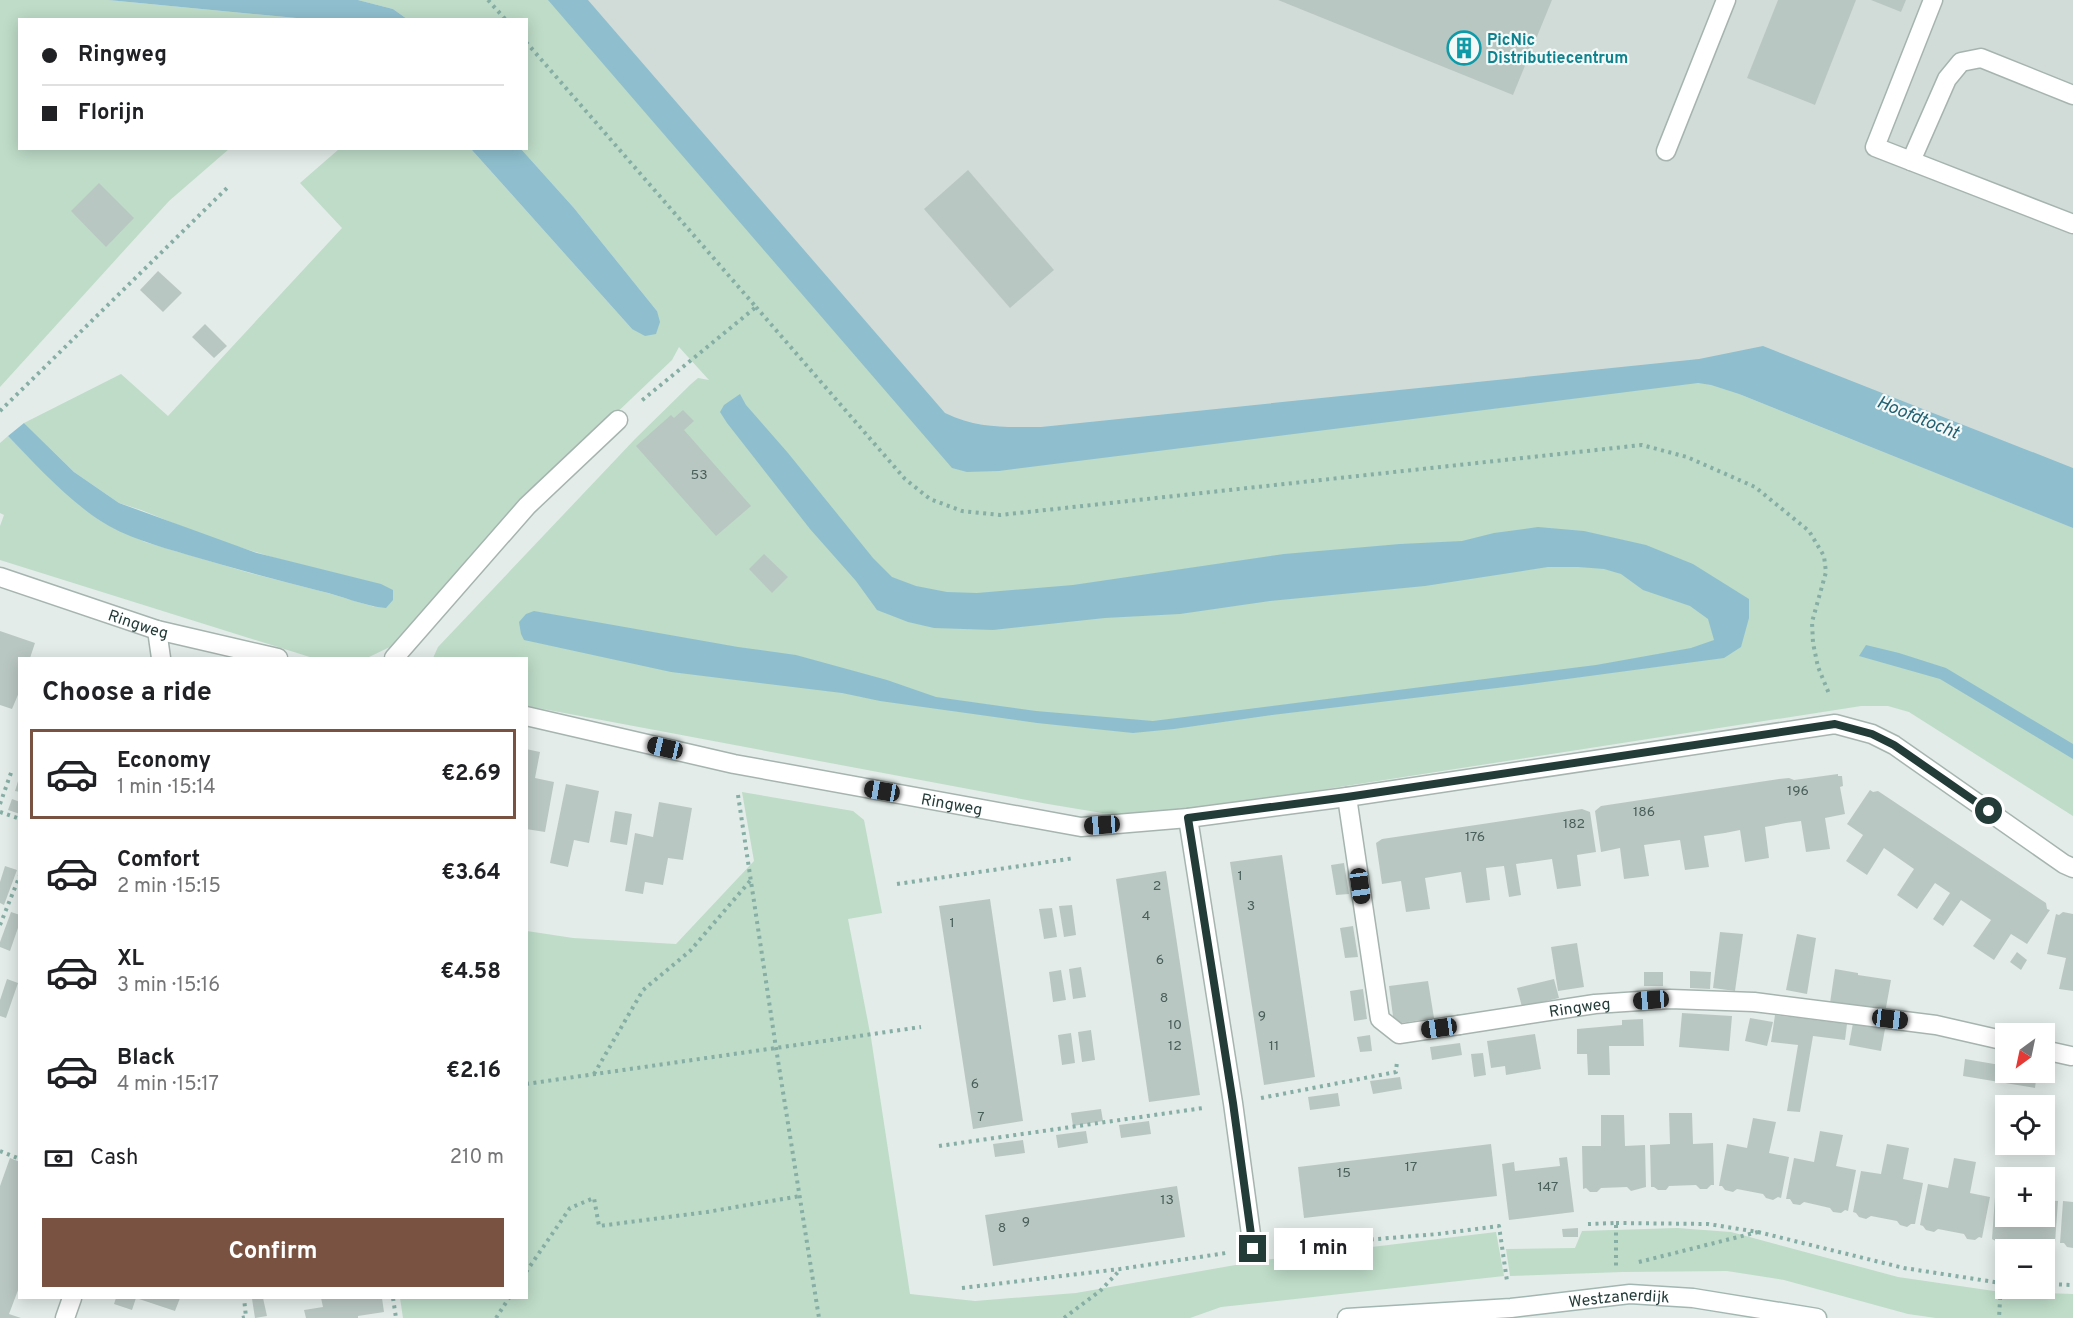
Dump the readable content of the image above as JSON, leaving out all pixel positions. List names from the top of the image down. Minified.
{"streets":{"street":["Ringweg","Westzanerdijk"]},"water":["Hoofdtocht"],"places":{"building":["PicNic Distributiecentrum"]},"house_numbers":["53","196","186","182","176","1","2","3","4","1","6","8","9","10","12","11","6","7","17","15","147","13","9","8"],"north":"bottom left","page":{"banner":["Ringweg","Florijn"],"heading":"Choose a ride","list":[{"name":"Economy","note":"1 min · 15:14","value":"€2.69"},{"name":"Comfort","note":"2 min · 15:15","value":"€3.64"},{"name":"XL","note":"3 min · 15:16","value":"€4.58"},{"name":"Black","note":"4 min · 15:17","value":"€2.16"}],"map_buttons":["+","−"],"pay":["Cash","210 m"],"buttons":"Confirm","bubble":"1 min"}}
